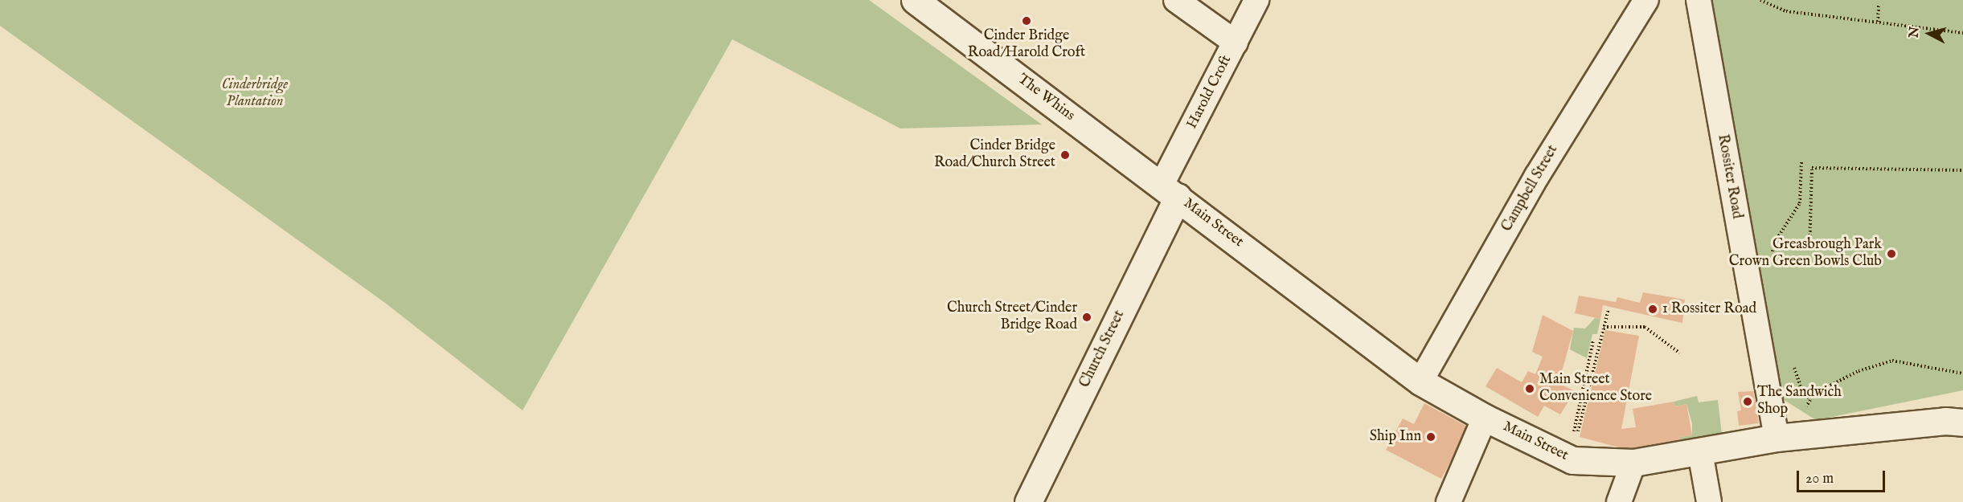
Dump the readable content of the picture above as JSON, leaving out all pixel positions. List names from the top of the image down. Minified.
{"streets":{"main road":["The Whins","Main Street","Church Street"],"street":["Harold Croft","Rossiter Road","Campbell Street"]},"crossings":[["Harold Croft","The Whins"],["Harold Croft","Main Street"],["Harold Croft","Church Street"],["The Whins","Main Street"],["The Whins","Church Street"],["Rossiter Road","Main Street"],["Campbell Street","Main Street"],["Main Street","Church Street"]],"parks":["Cinderbridge Plantation"],"places":["Cinder Bridge Road/Harold Croft","Cinder Bridge Road/Church Street","Greasbrough Park Crown Green Bowls Club","1 Rossiter Road","Church Street/Cinder Bridge Road","Main Street Convenience Store","The Sandwich Shop","Ship Inn"],"scale_bar":"20 m","north":"left"}
